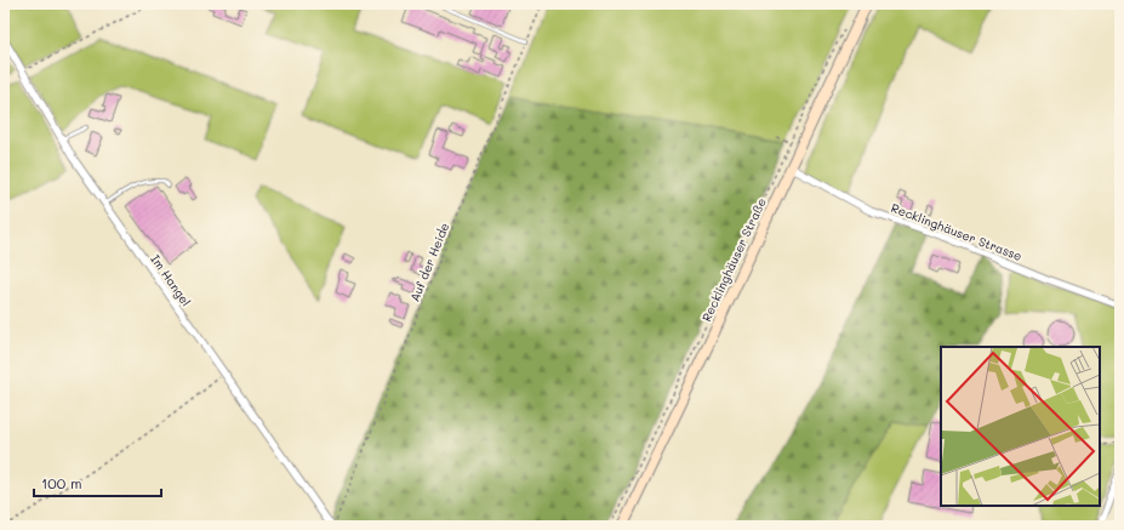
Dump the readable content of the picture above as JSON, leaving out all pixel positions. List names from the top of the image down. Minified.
{"streets":{"main road":["Recklinghäuser Straße"],"street":["Recklinghäuser Strasse","Im Hangel"],"path":["Auf der Heide"]},"crossings":[["Recklinghäuser Strasse","Recklinghäuser Straße"],["Auf der Heide","Im Hangel"]],"scale_bar":"100 m"}
